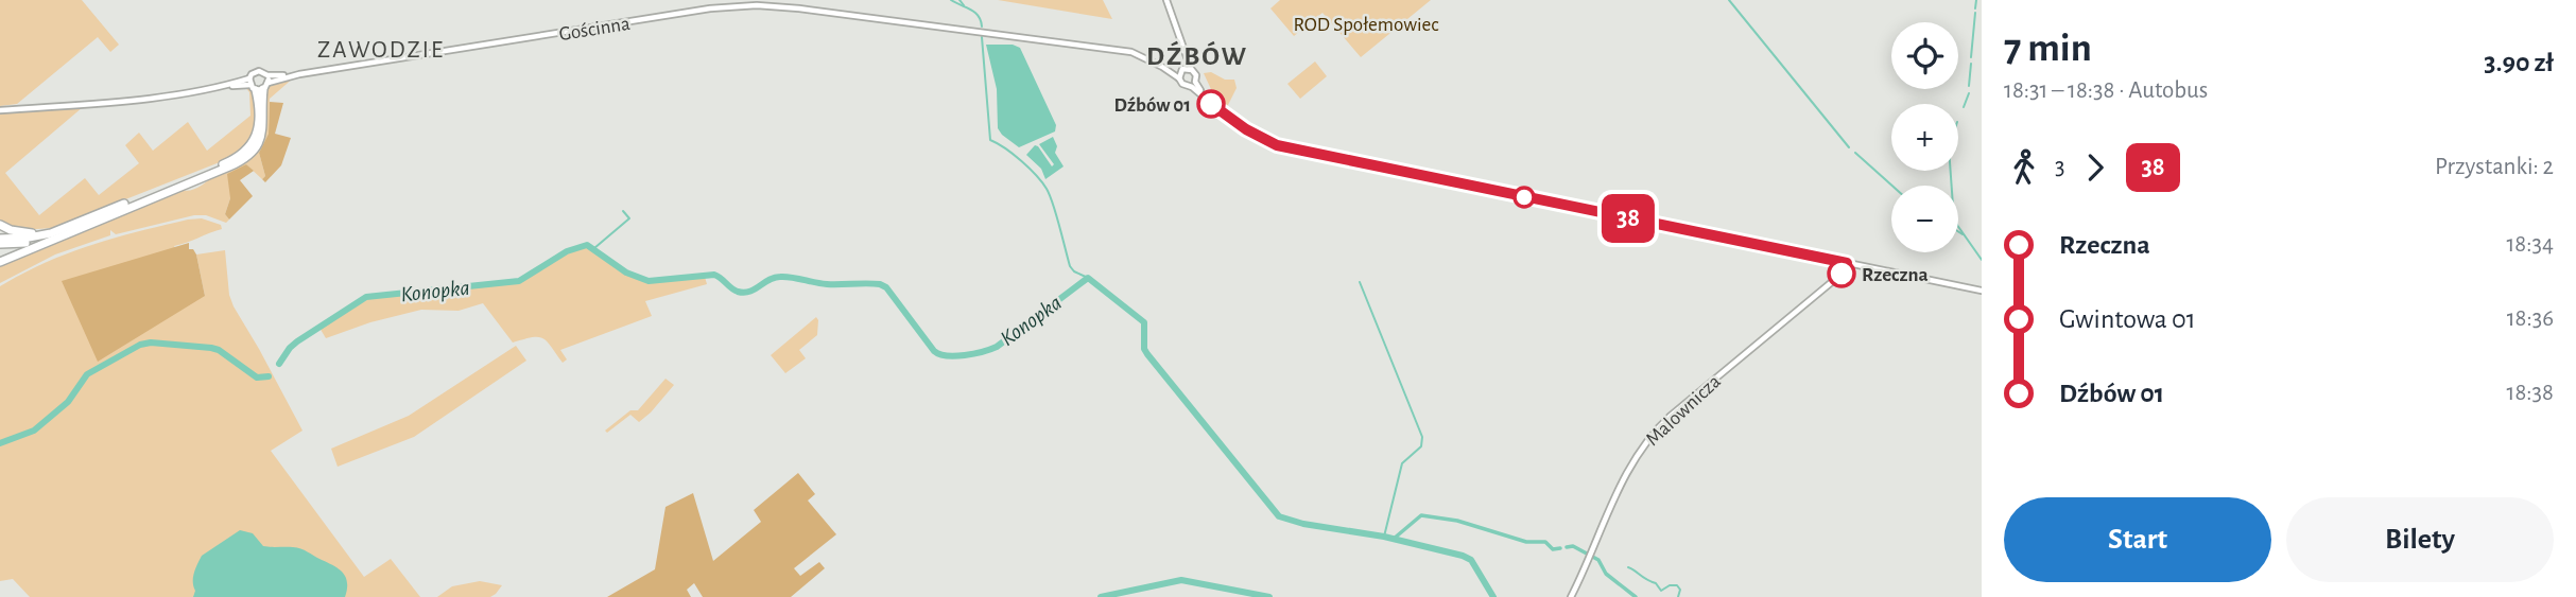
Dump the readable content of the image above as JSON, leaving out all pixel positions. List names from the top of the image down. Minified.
{"streets":{"main road":["Gościnna","Malownicza"]},"districts":["ZAWODZIE","DŹBÓW"],"water":["Konopka"],"parks":["ROD Społemowiec"],"places":["Dźbów 01","Rzeczna"],"lines":["bus line 38"],"page":{"on_map":"38","heading":["7 min","18:31 – 18:38 · Autobus","3.90 zł"],"map_buttons":["+","−"],"legs":["3","38","Przystanki: 2"],"list":[{"name":"Rzeczna","value":"18:34"},{"name":"Gwintowa 01","value":"18:36"},{"name":"Dźbów 01","value":"18:38"}],"buttons":["Start","Bilety"]}}
